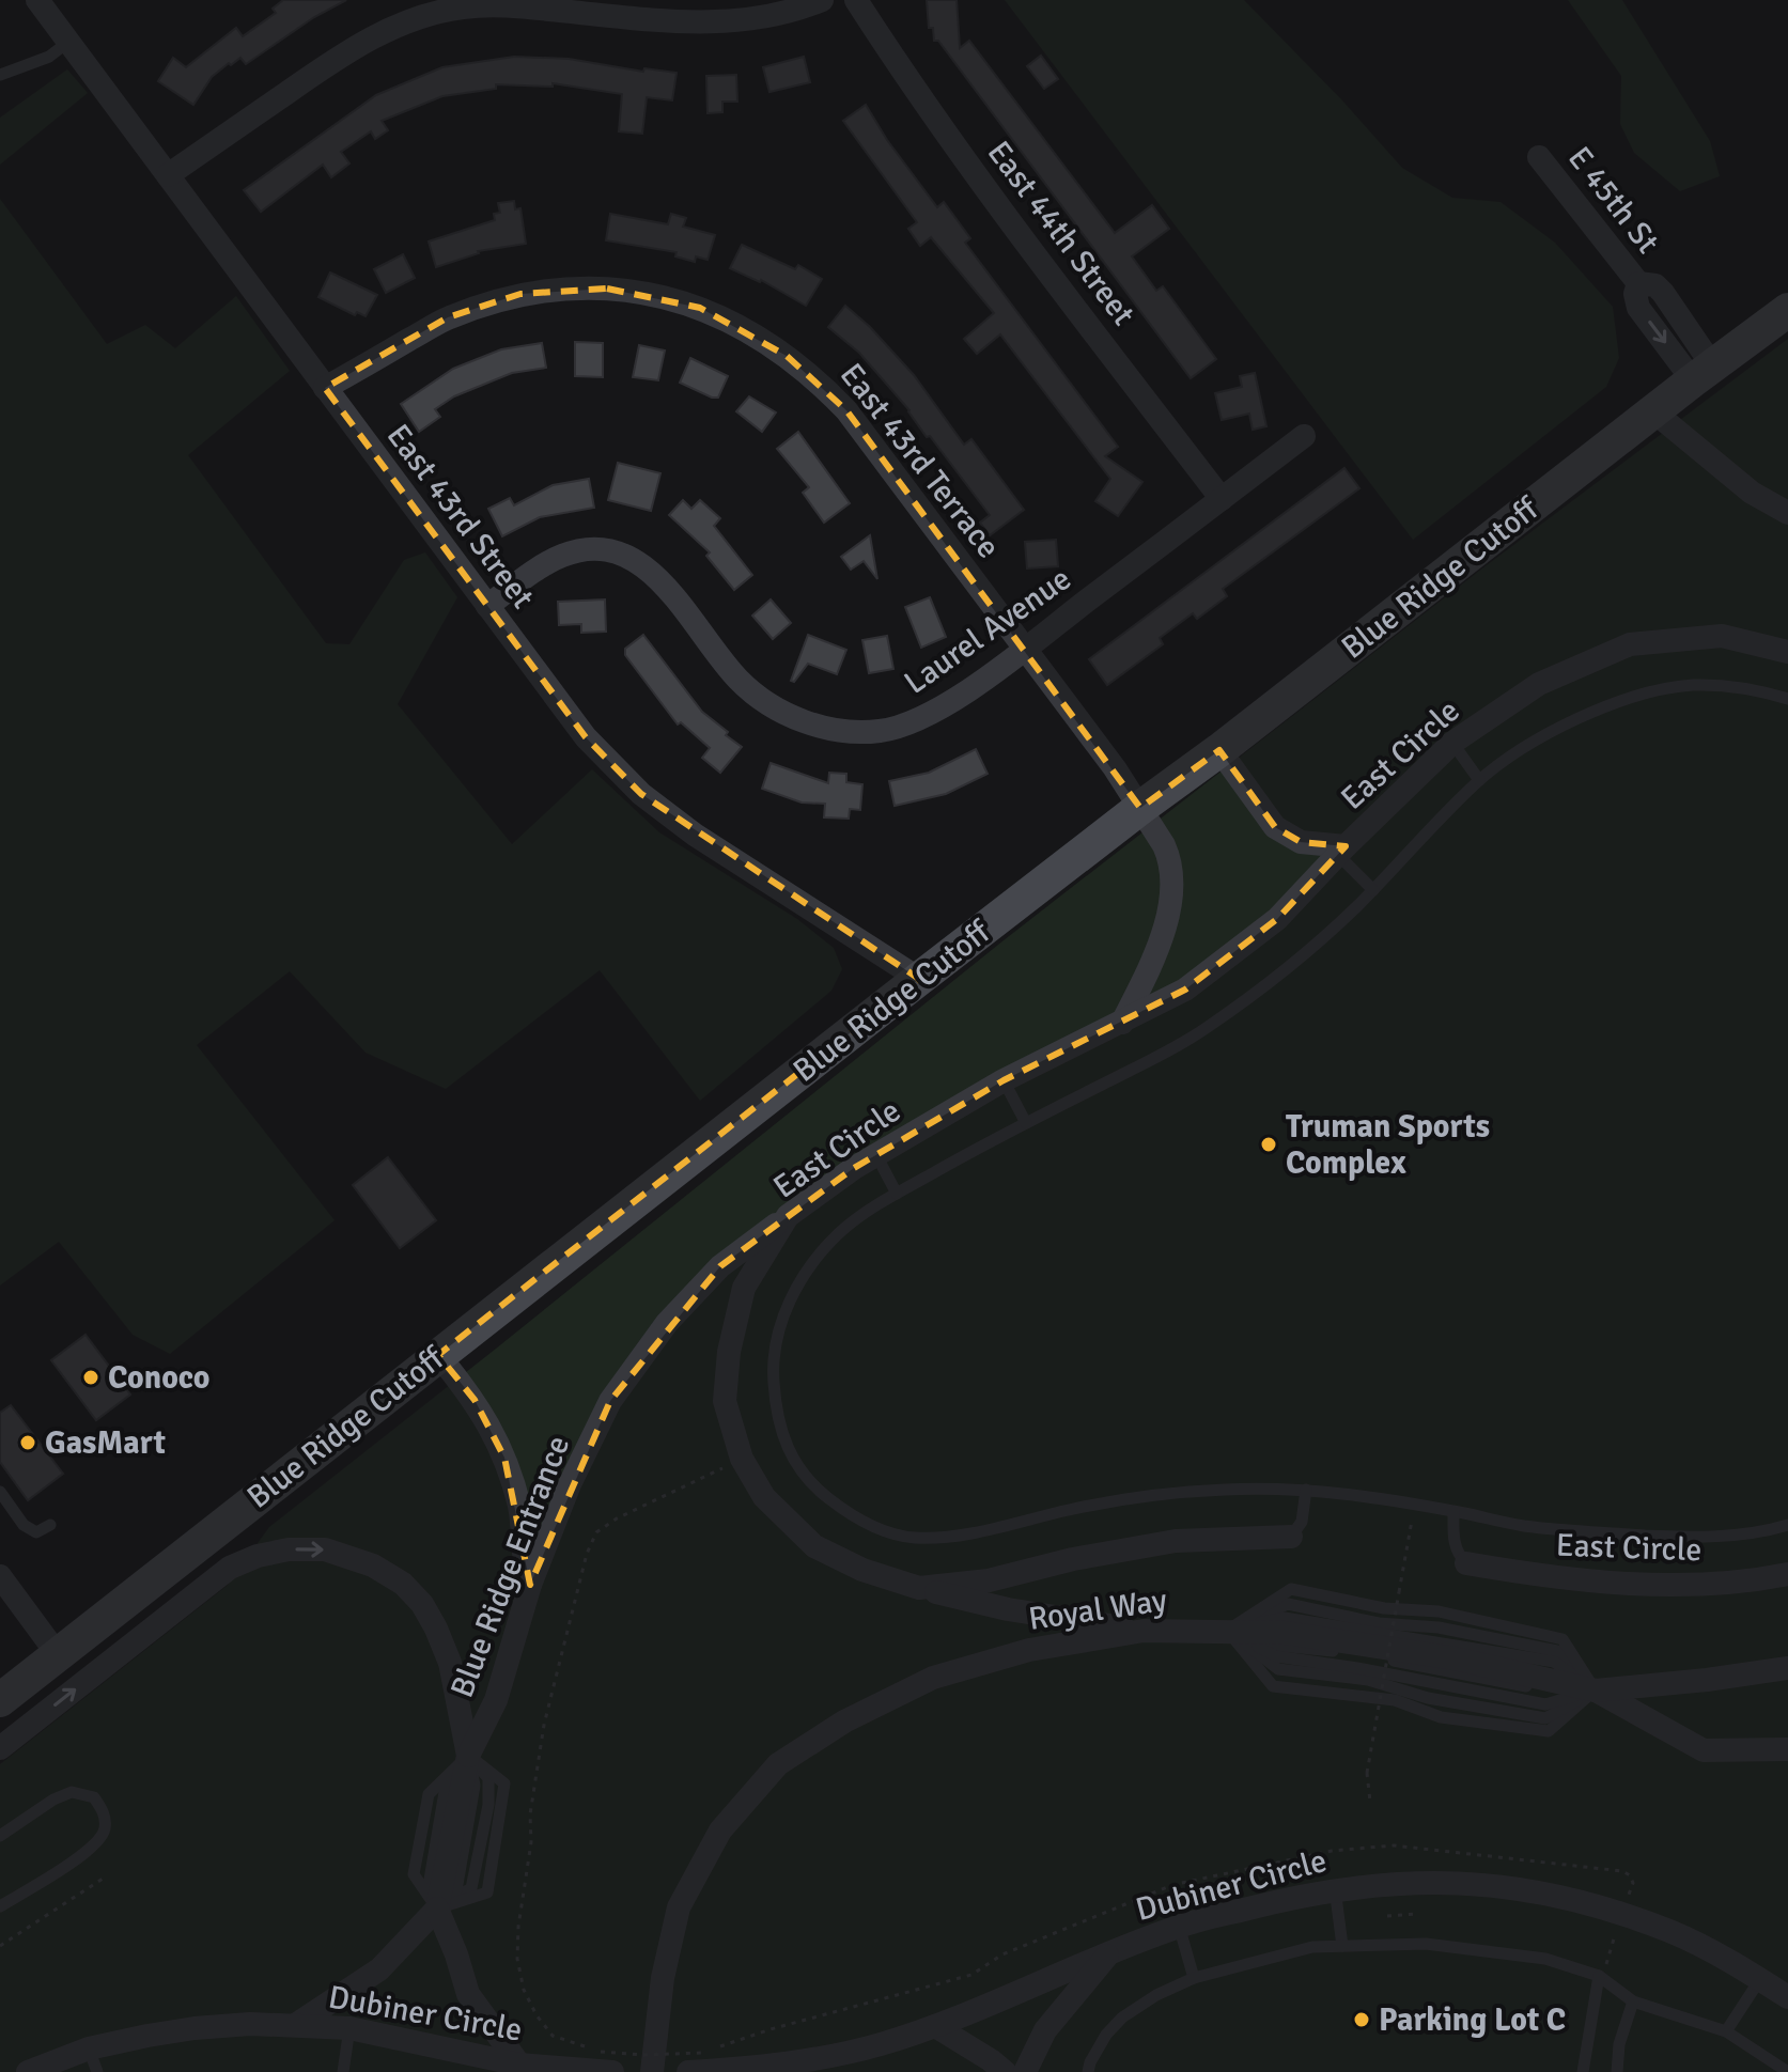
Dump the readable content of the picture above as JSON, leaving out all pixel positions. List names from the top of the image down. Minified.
{"streets":{"main road":["Blue Ridge Cutoff"],"street":["E 45th St","East 44th Street","East 43rd Terrace","East 43rd Street","Laurel Avenue","East Circle","Blue Ridge Entrance","Royal Way","Dubiner Circle"]},"crossings":[["E 45th St","Blue Ridge Cutoff"],["East 44th Street","Laurel Avenue"],["East 43rd Terrace","East 43rd Street"],["East 43rd Terrace","Blue Ridge Cutoff"],["East 43rd Terrace","Laurel Avenue"],["East 43rd Street","Blue Ridge Cutoff"],["East 43rd Street","Laurel Avenue"],["Blue Ridge Cutoff","East Circle"],["East Circle","Blue Ridge Entrance"],["East Circle","Royal Way"]],"places":["Truman Sports Complex","Conoco","GasMart","Parking Lot C"]}
